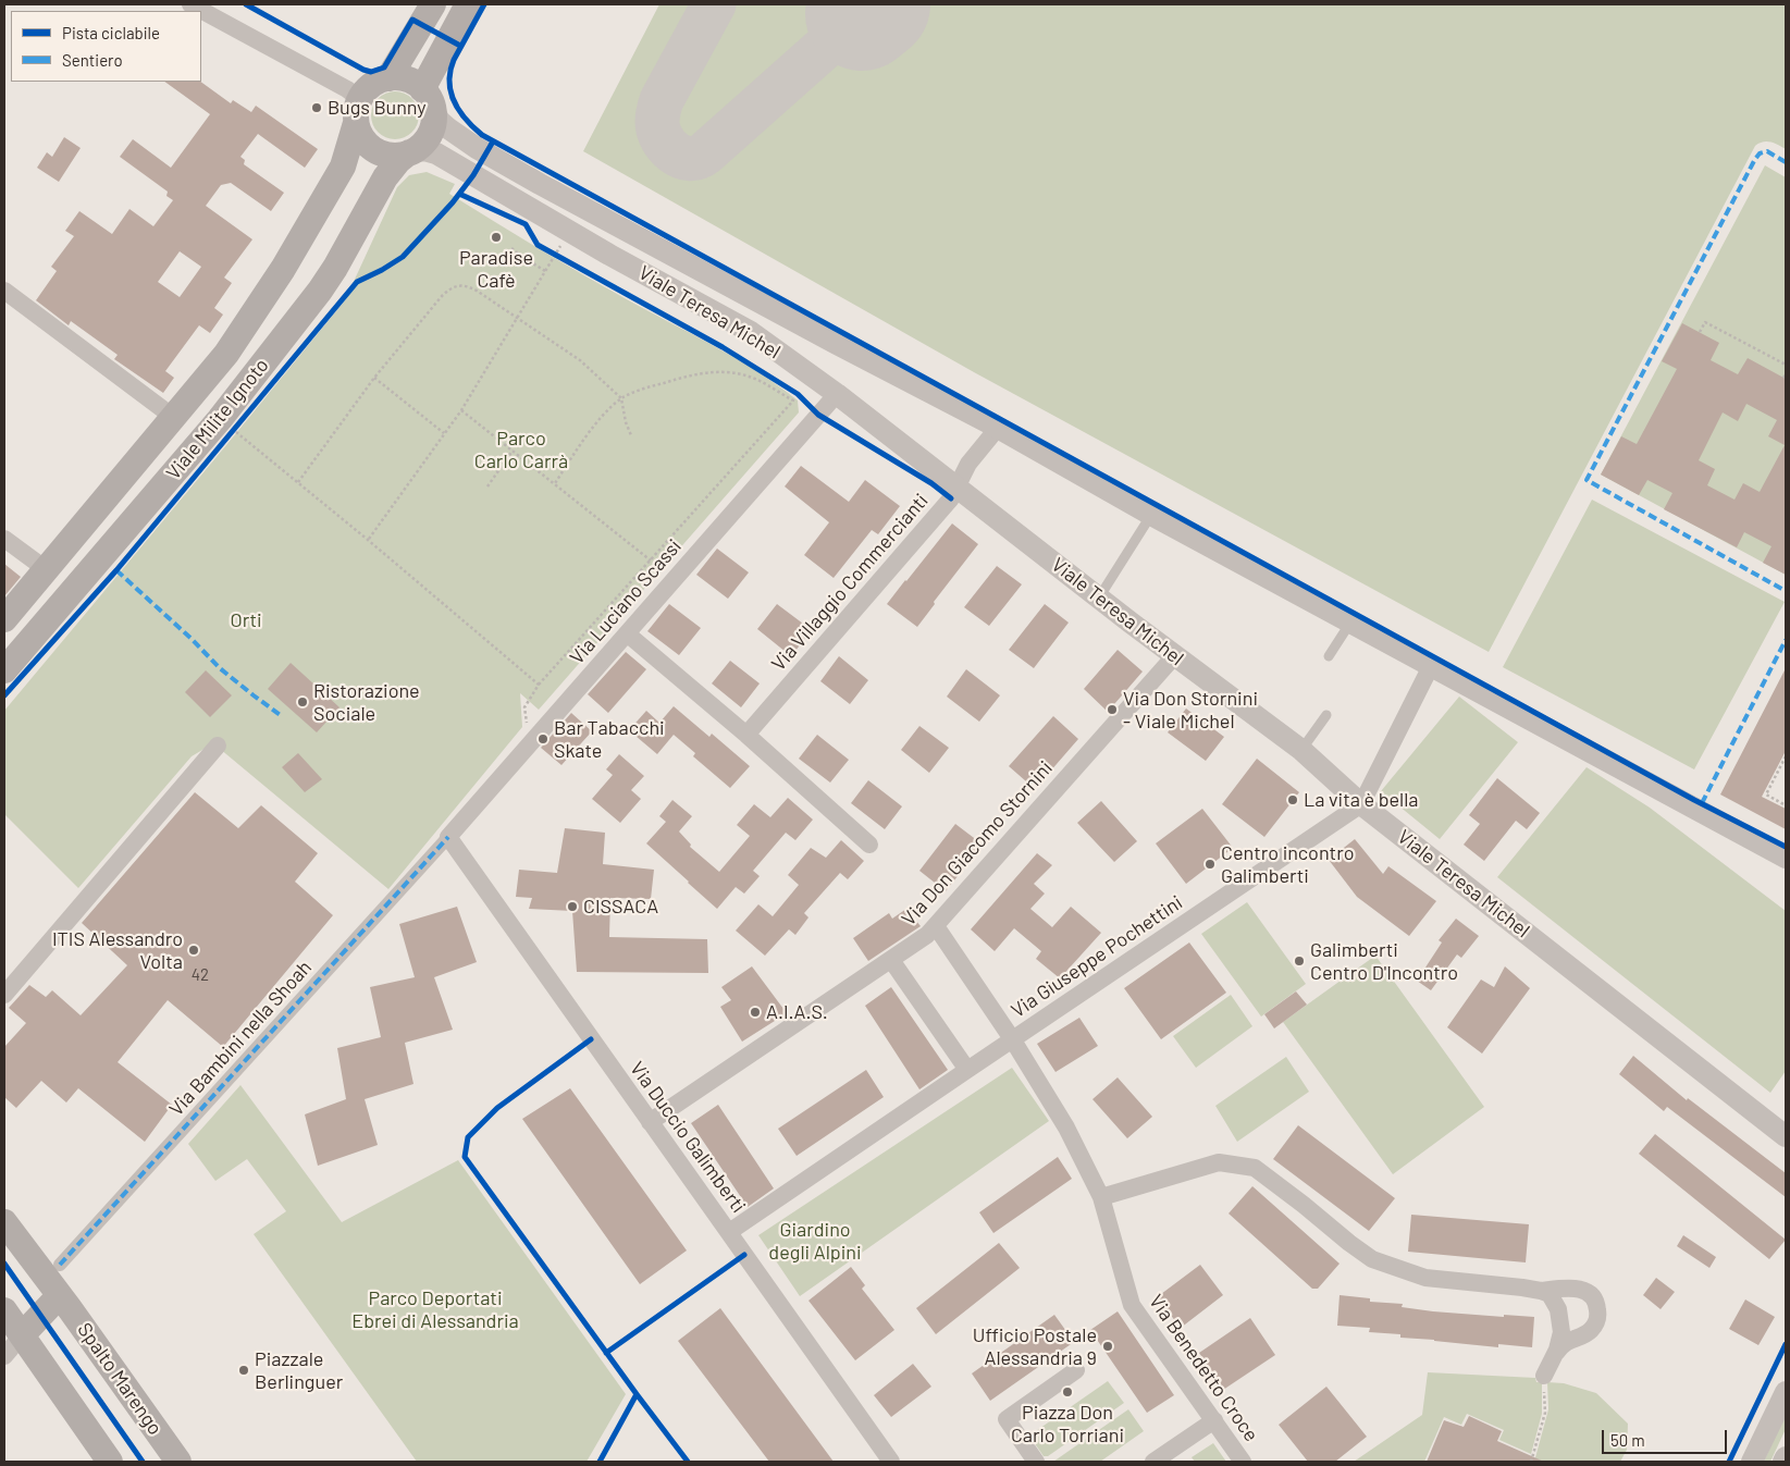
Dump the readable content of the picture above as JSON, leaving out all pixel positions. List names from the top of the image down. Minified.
{"streets":{"main road":["Viale Milite Ignoto","Spalto Marengo"],"street":["Viale Teresa Michel","Via Villaggio Commercianti","Via Luciano Scassi","Via Don Giacomo Stornini","Via Giuseppe Pochettini","Via Bambini nella Shoah","Via Duccio Galimberti","Via Benedetto Croce"]},"crossings":[["Viale Teresa Michel","Viale Milite Ignoto"],["Viale Teresa Michel","Via Villaggio Commercianti"],["Viale Teresa Michel","Via Luciano Scassi"],["Viale Teresa Michel","Via Don Giacomo Stornini"],["Viale Teresa Michel","Via Giuseppe Pochettini"],["Via Luciano Scassi","Via Bambini nella Shoah"],["Via Luciano Scassi","Via Duccio Galimberti"],["Via Don Giacomo Stornini","Via Duccio Galimberti"],["Via Don Giacomo Stornini","Via Benedetto Croce"],["Via Giuseppe Pochettini","Via Duccio Galimberti"],["Via Giuseppe Pochettini","Via Benedetto Croce"],["Via Bambini nella Shoah","Via Duccio Galimberti"]],"parks":["Parco Carlo Carrà","Orti","Giardino degli Alpini","Parco Deportati Ebrei di Alessandria"],"places":["Bugs Bunny","Paradise Cafè","Ristorazione Sociale","Via Don Stornini - Viale Michel","Bar Tabacchi Skate","La vita è bella","Centro incontro Galimberti","CISSACA","ITIS Alessandro Volta","Galimberti Centro D'Incontro","A.I.A.S.","Ufficio Postale Alessandria 9","Piazzale Berlinguer","Piazza Don Carlo Torriani"],"house_numbers":["42"],"legend":["Pista ciclabile","Sentiero"],"scale_bar":"50 m"}
